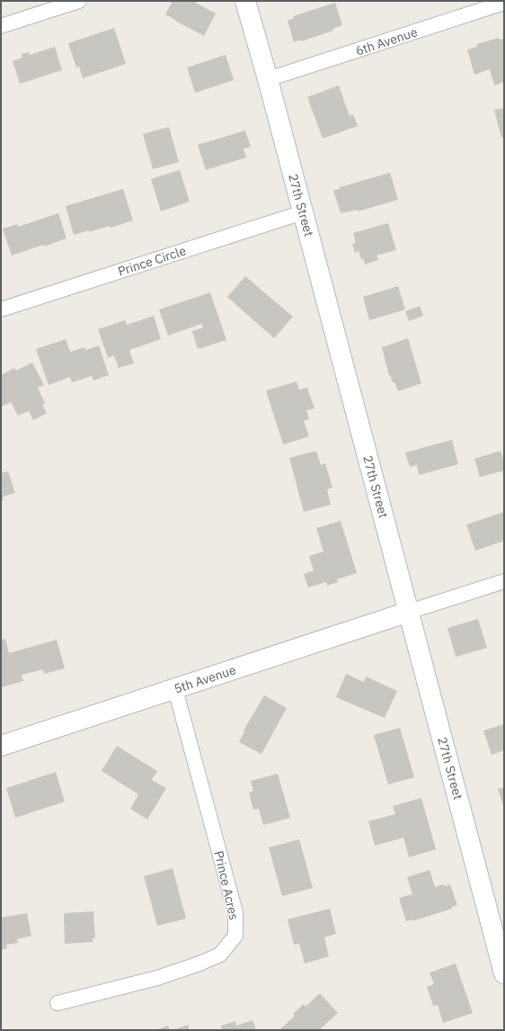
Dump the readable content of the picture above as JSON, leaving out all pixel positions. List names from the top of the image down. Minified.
{"streets":{"street":["6th Avenue","27th Street","Prince Circle","5th Avenue","Prince Acres"]},"crossings":[["6th Avenue","27th Street"],["27th Street","Prince Circle"],["27th Street","5th Avenue"],["5th Avenue","Prince Acres"]]}
